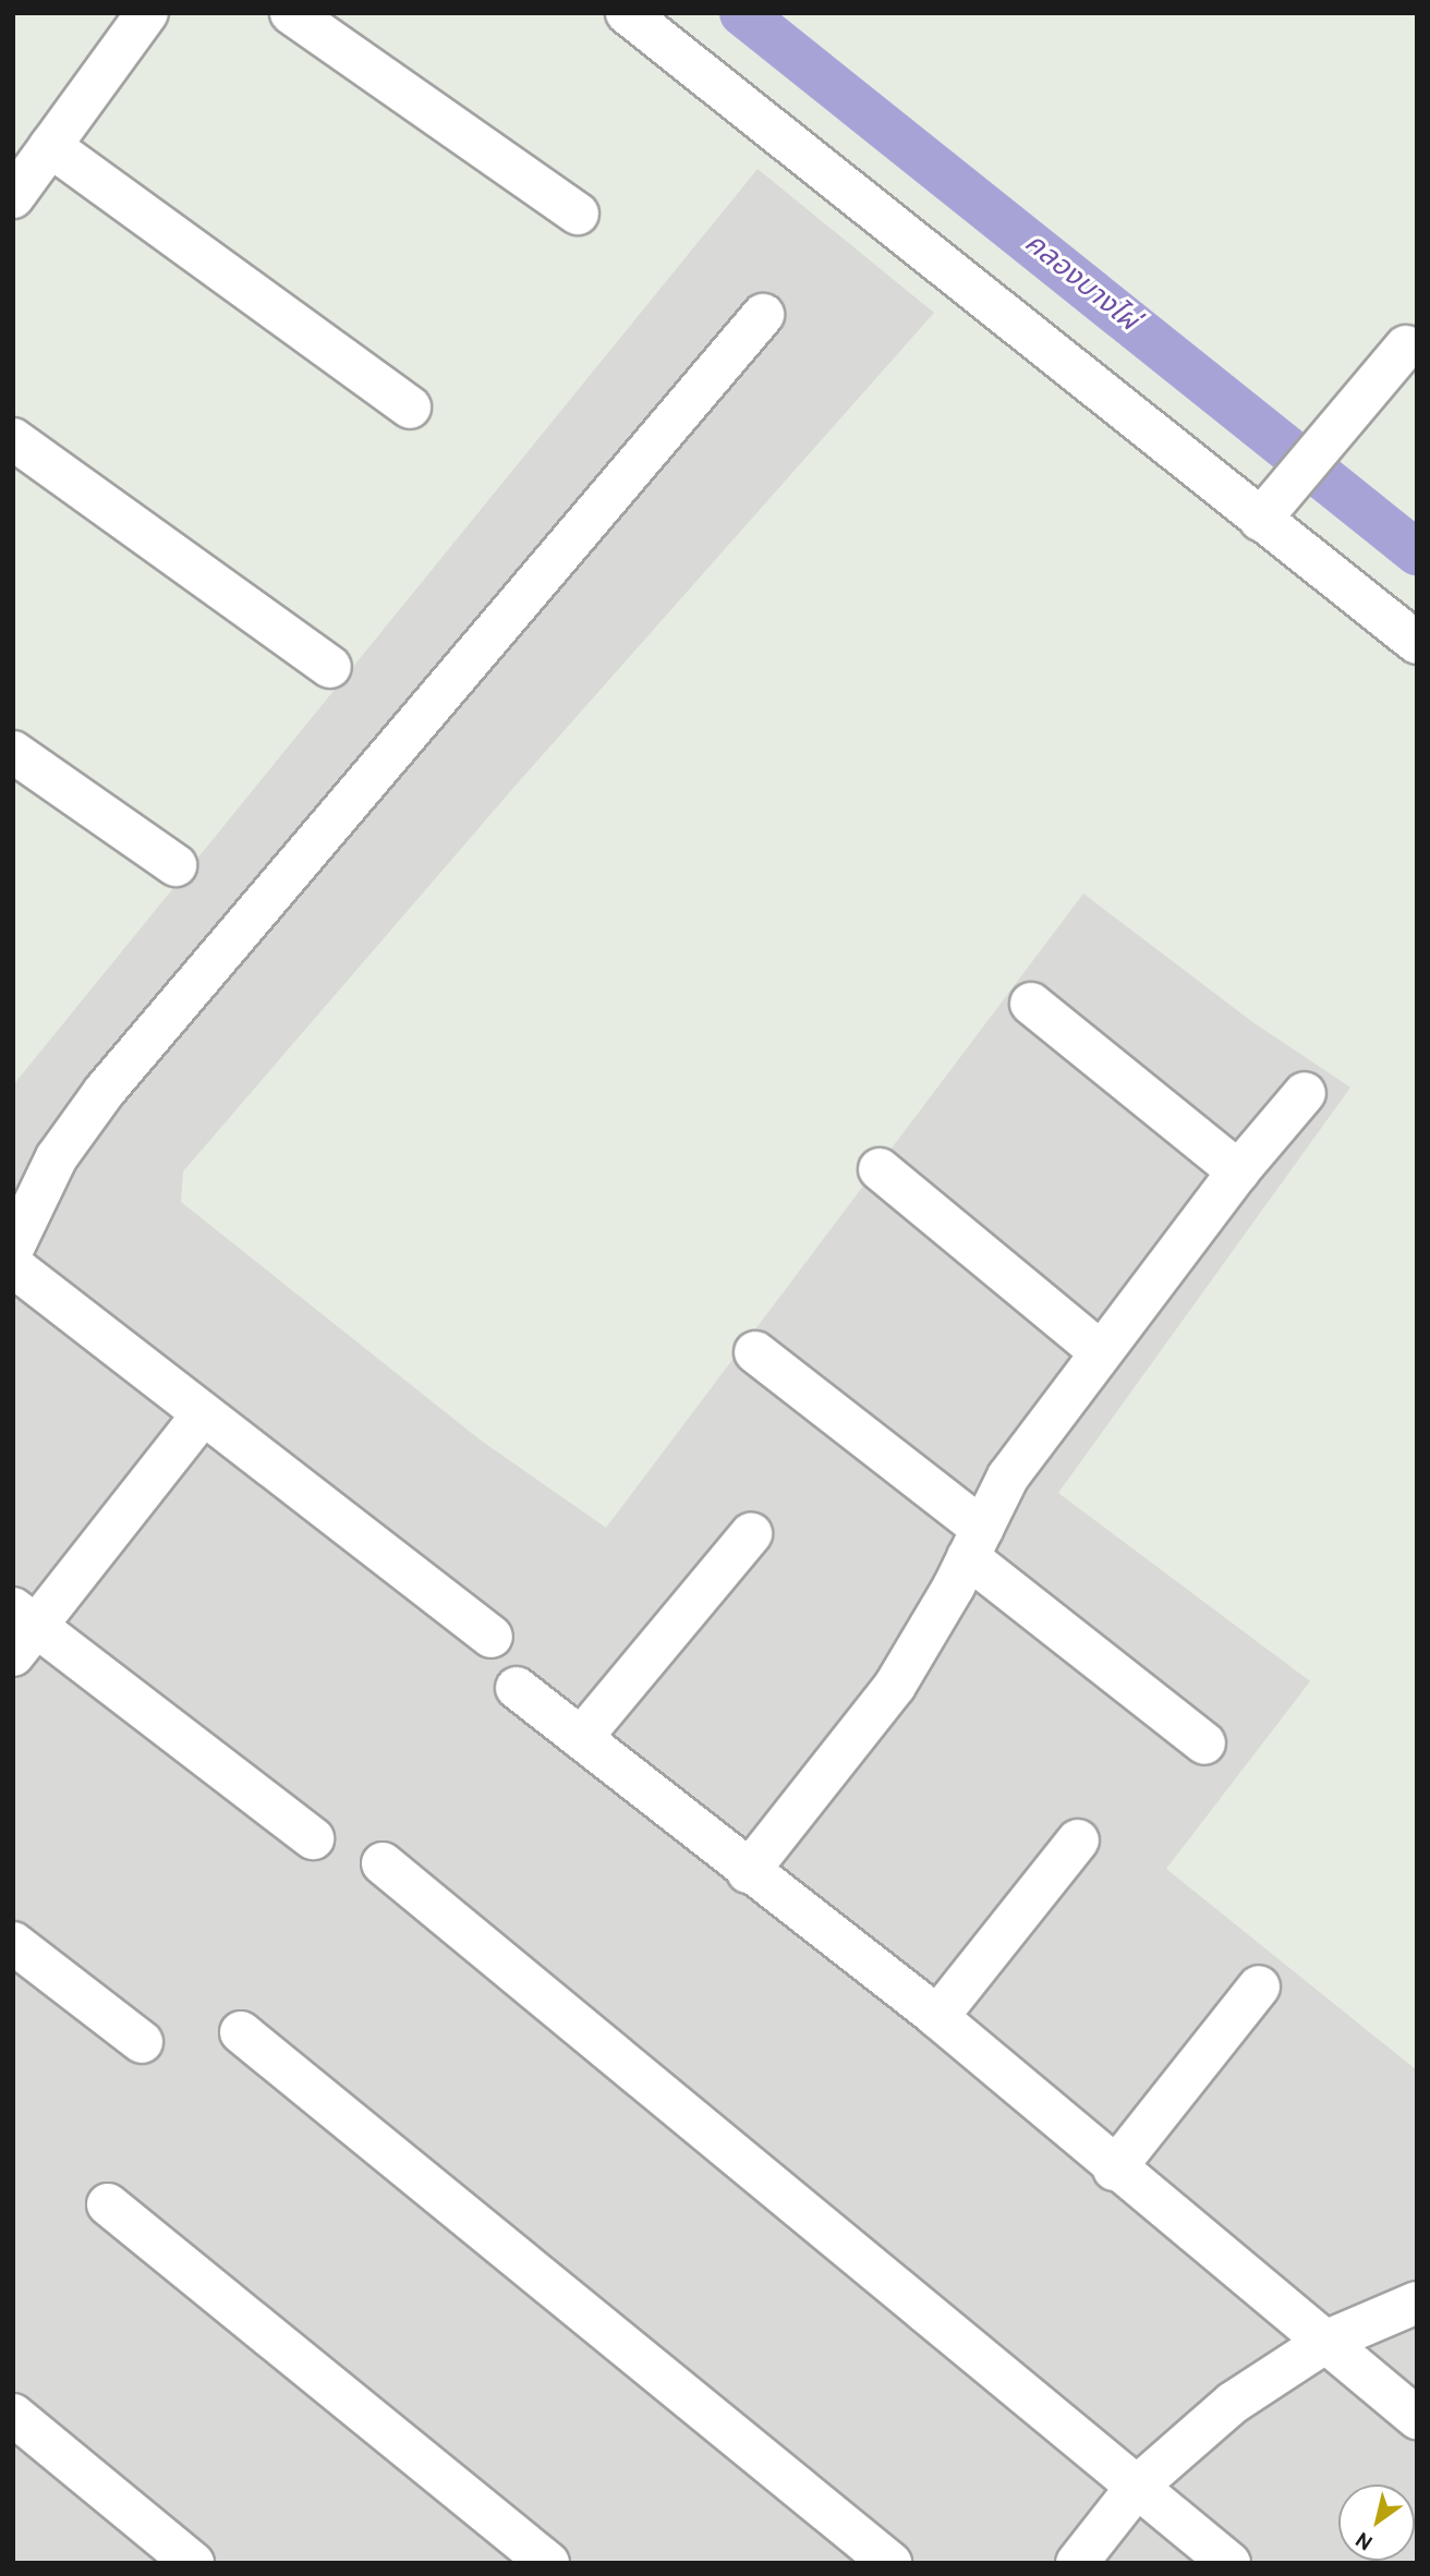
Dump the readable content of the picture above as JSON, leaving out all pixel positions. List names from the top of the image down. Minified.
{"water":["คลองบางไผ่"],"north":"bottom left"}
